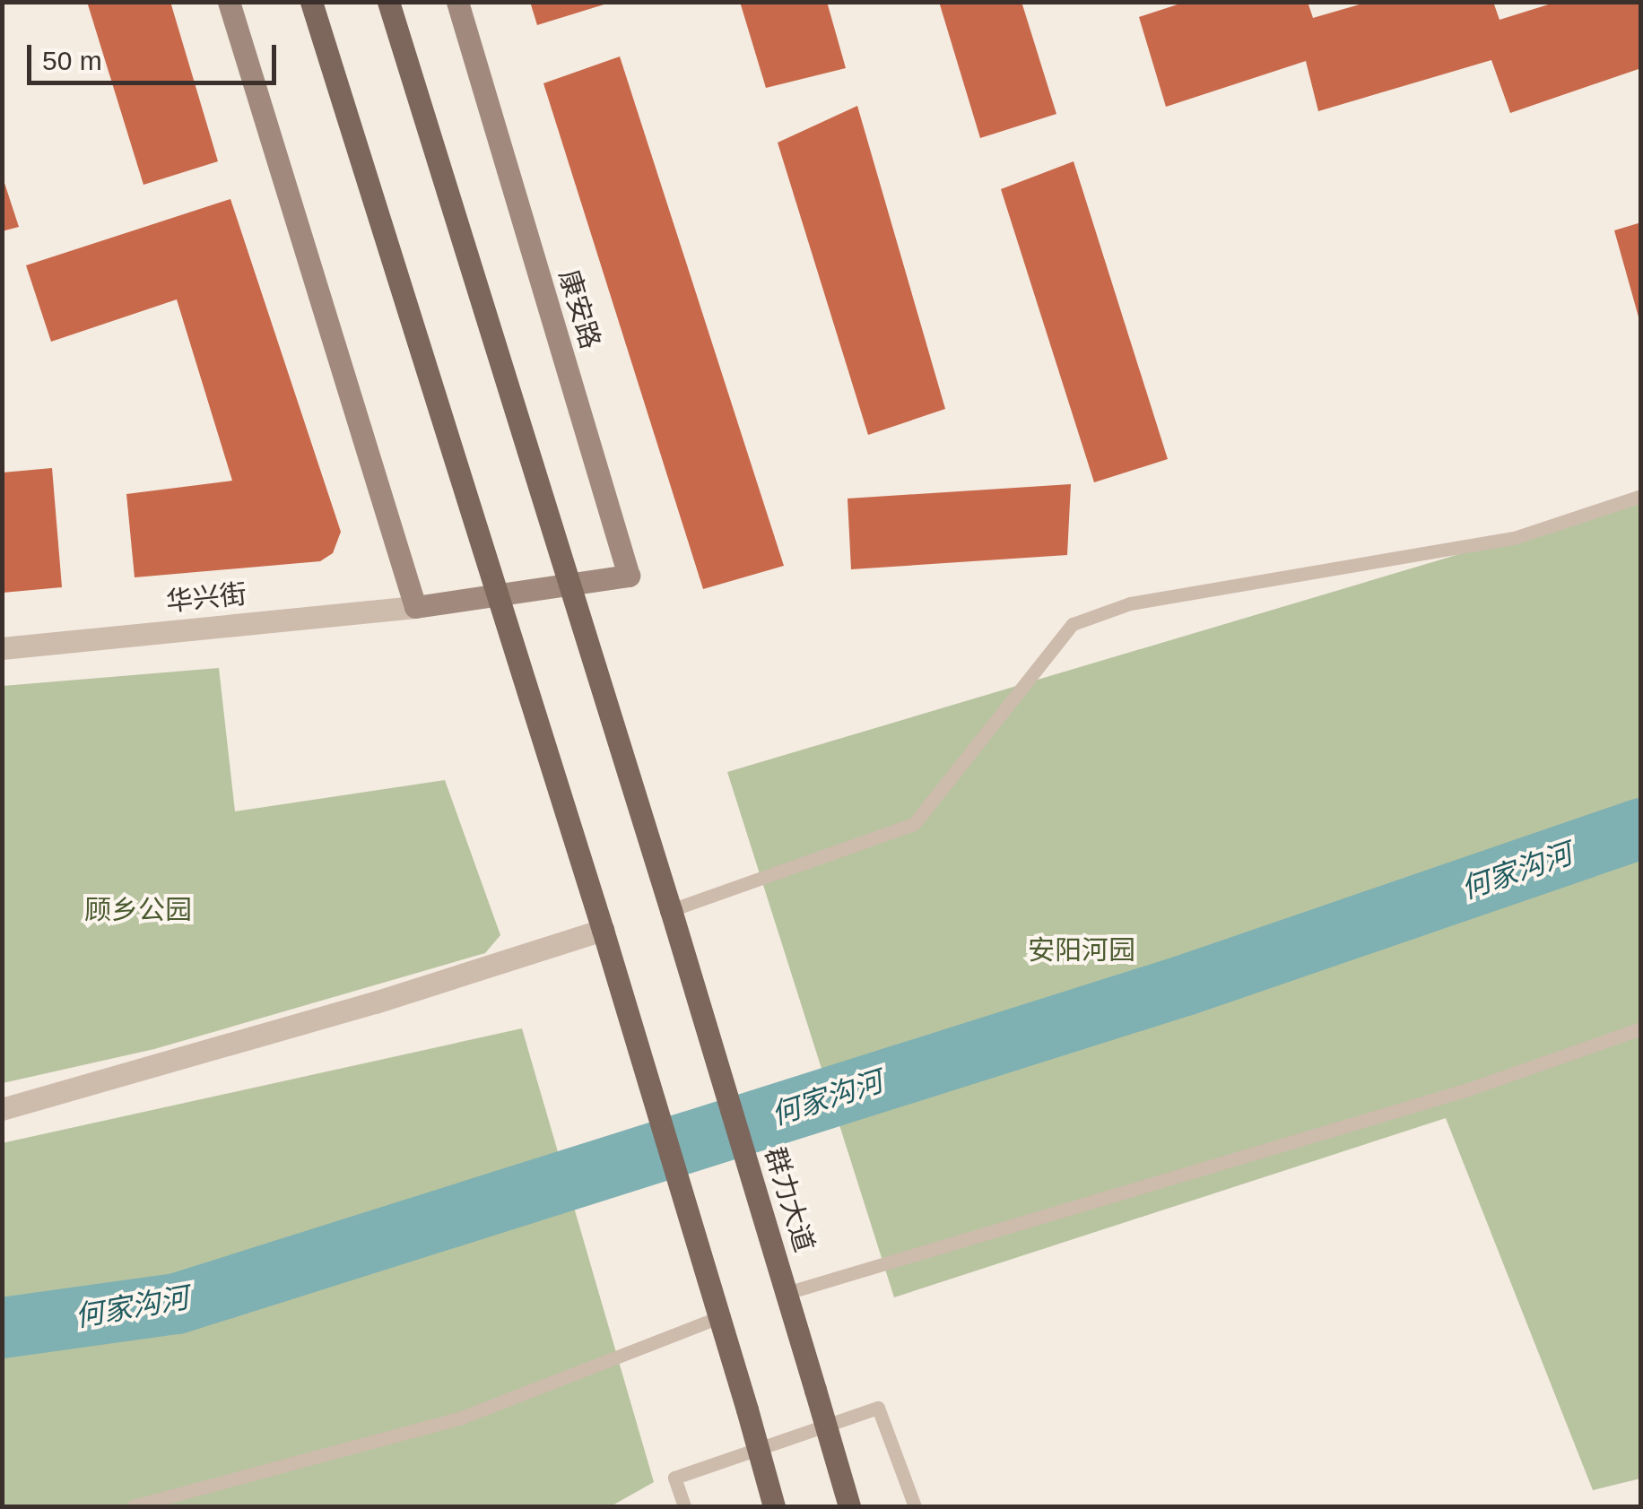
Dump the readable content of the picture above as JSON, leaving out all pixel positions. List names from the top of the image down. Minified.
{"streets":{"main road":["康安路","群力大道"],"street":["华兴街"]},"crossings":[["康安路","华兴街"]],"water":["何家沟河"],"parks":["顾乡公园","安阳河园"],"scale_bar":"50 m"}
